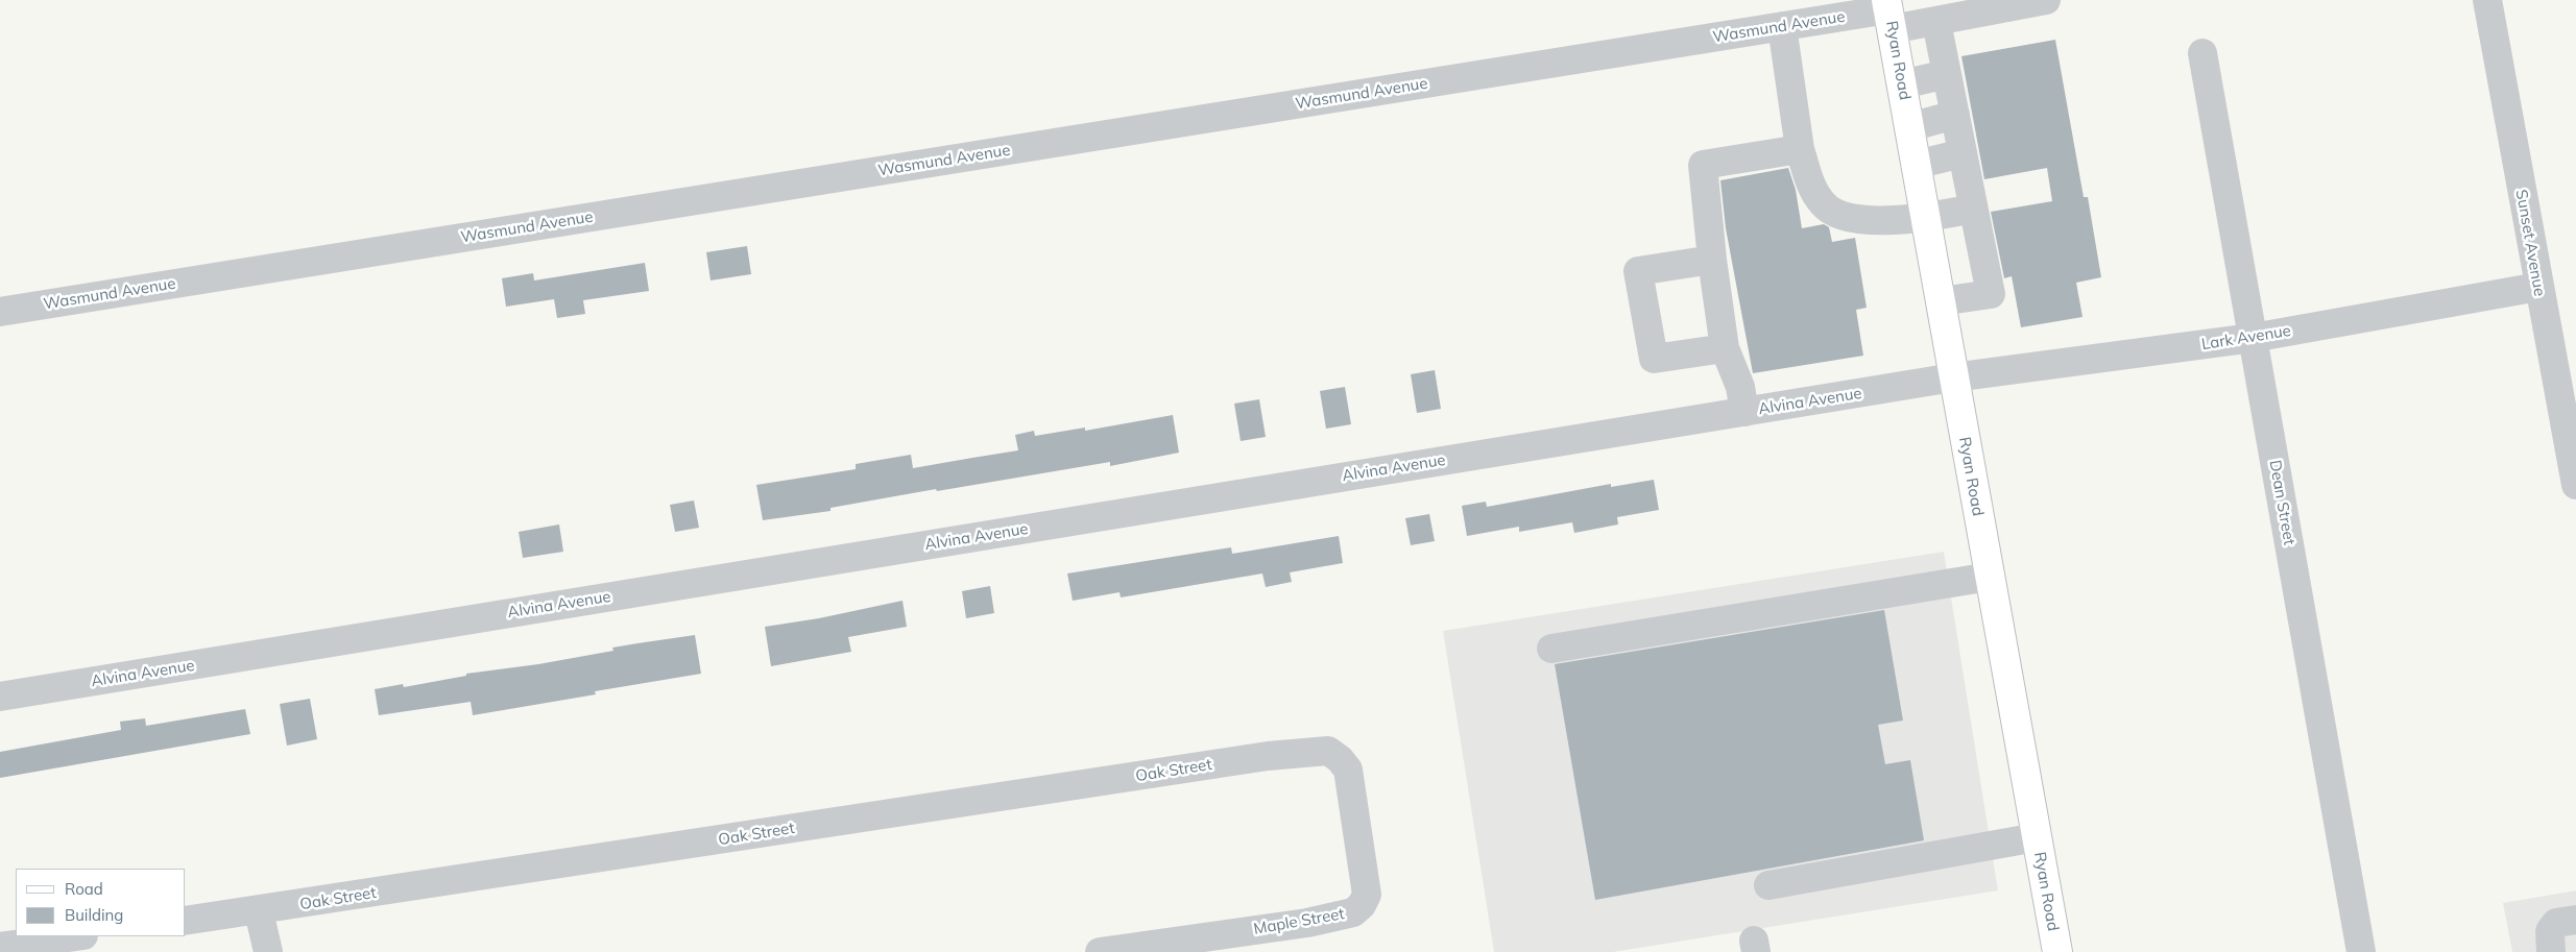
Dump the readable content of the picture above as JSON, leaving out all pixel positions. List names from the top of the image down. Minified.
{"streets":{"main road":["Ryan Road"],"street":["Wasmund Avenue","Sunset Avenue","Lark Avenue","Alvina Avenue","Dean Street","Oak Street","Maple Street"]},"crossings":[["Wasmund Avenue","Ryan Road"],["Ryan Road","Lark Avenue"],["Ryan Road","Alvina Avenue"],["Sunset Avenue","Lark Avenue"],["Lark Avenue","Alvina Avenue"],["Lark Avenue","Dean Street"],["Oak Street","Maple Street"]],"legend":["Road","Building"]}
